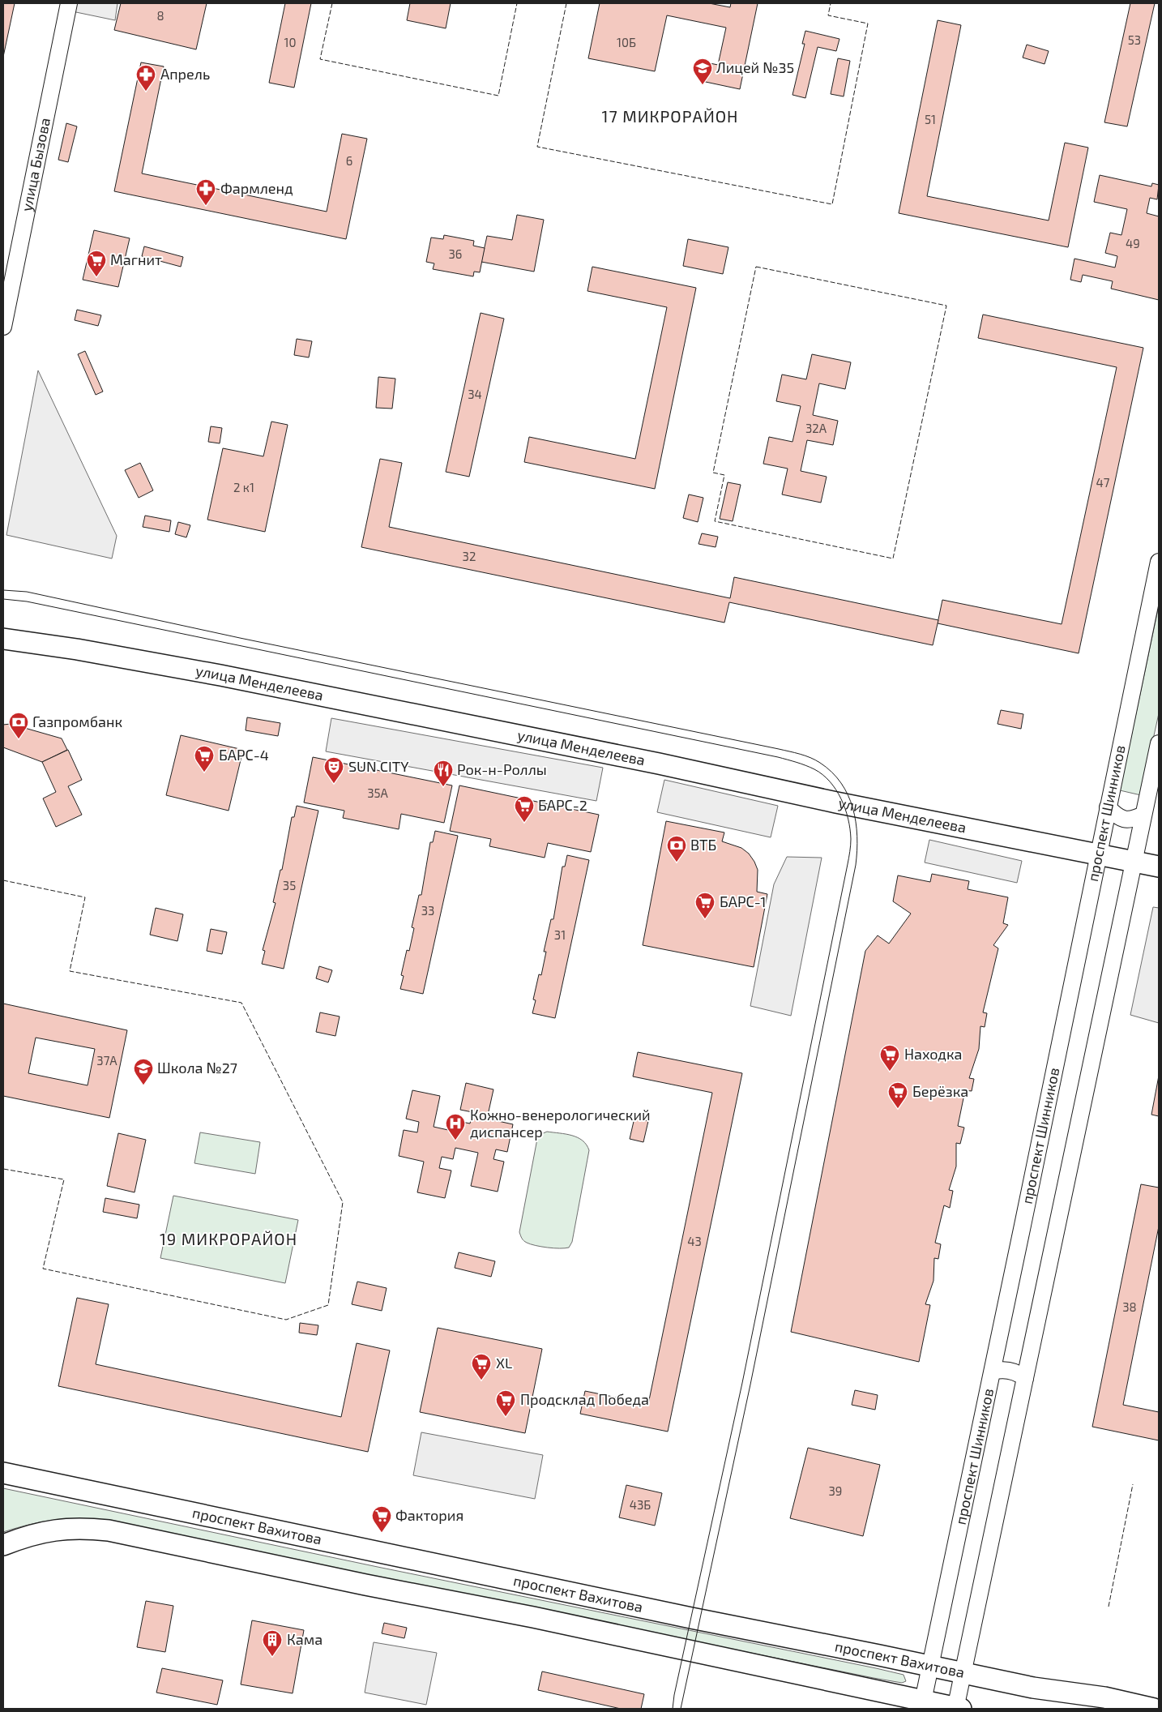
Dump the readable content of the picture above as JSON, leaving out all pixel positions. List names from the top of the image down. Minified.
{"streets":{"main road":["улица Менделеева","проспект Вахитова"],"street":["улица Бызова","проспект Шинников"]},"crossings":[["улица Менделеева","проспект Шинников"],["проспект Шинников","проспект Вахитова"]],"districts":["17 МИКРОРАЙОН","19 МИКРОРАЙОН"],"places":{"school or university":["Лицей №35","Школа №27"],"pharmacy":["Апрель","Фармленд"],"supermarket":["Магнит","БАРС-4","БАРС-2","БАРС-1","Находка","Берёзка","XL","Продсклад Победа","Фактория"],"bank":["Газпромбанк","ВТБ"],"theatre":["SUN CITY"],"restaurant":["Рок-н-Роллы"],"hospital":["Кожно-венерологический диспансер"],"building":["Кама"]},"house_numbers":["8","53","10","10Б","51","6","49","36","34","32А","47","2 к1","32","35А","35","33","31","37А","43","38","39","43Б"]}
